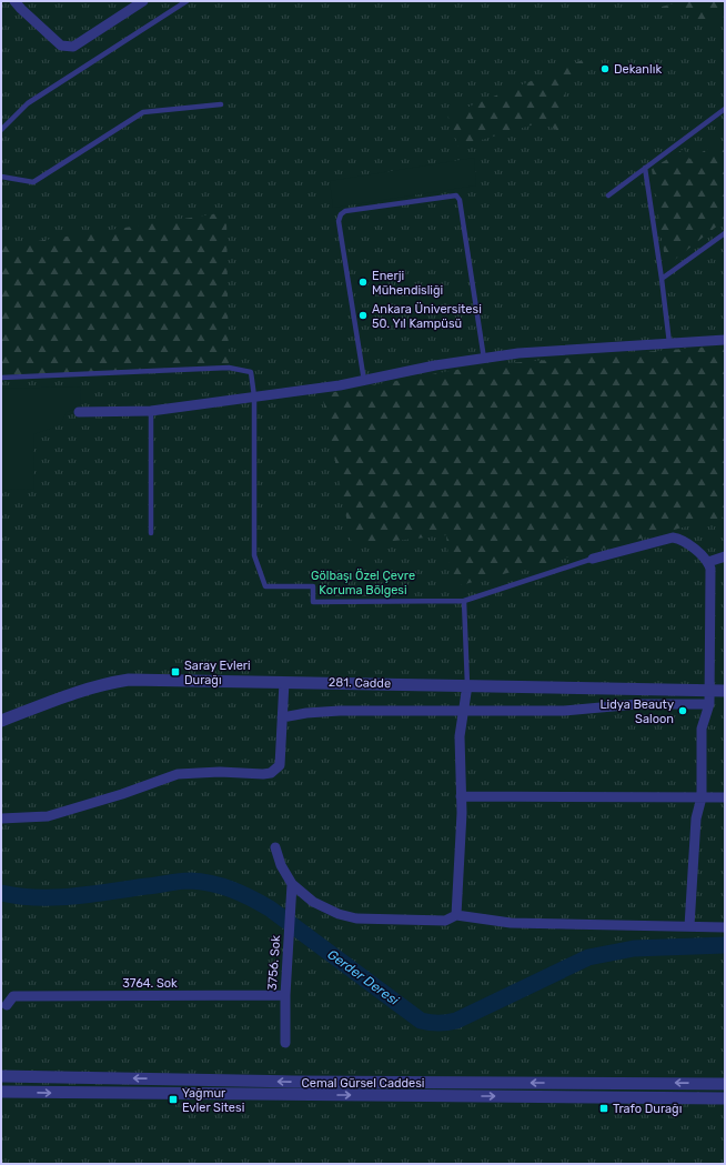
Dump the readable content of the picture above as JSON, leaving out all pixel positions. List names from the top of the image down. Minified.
{"streets":{"street":["281. Cadde","3756. Sok","3764. Sok","Cemal Gürsel Caddesi"]},"crossings":[["3756. Sok","3764. Sok"]],"water":["Gerder Deresi"],"parks":["Gölbaşı Özel Çevre Koruma Bölgesi"],"places":{"other":["Dekanlık","Enerji Mühendisliği","Ankara Üniversitesi 50. Yıl Kampüsü","Lidya Beauty Saloon"],"transit":["Saray Evleri Durağı","Yağmur Evler Sitesi","Trafo Durağı"]}}
